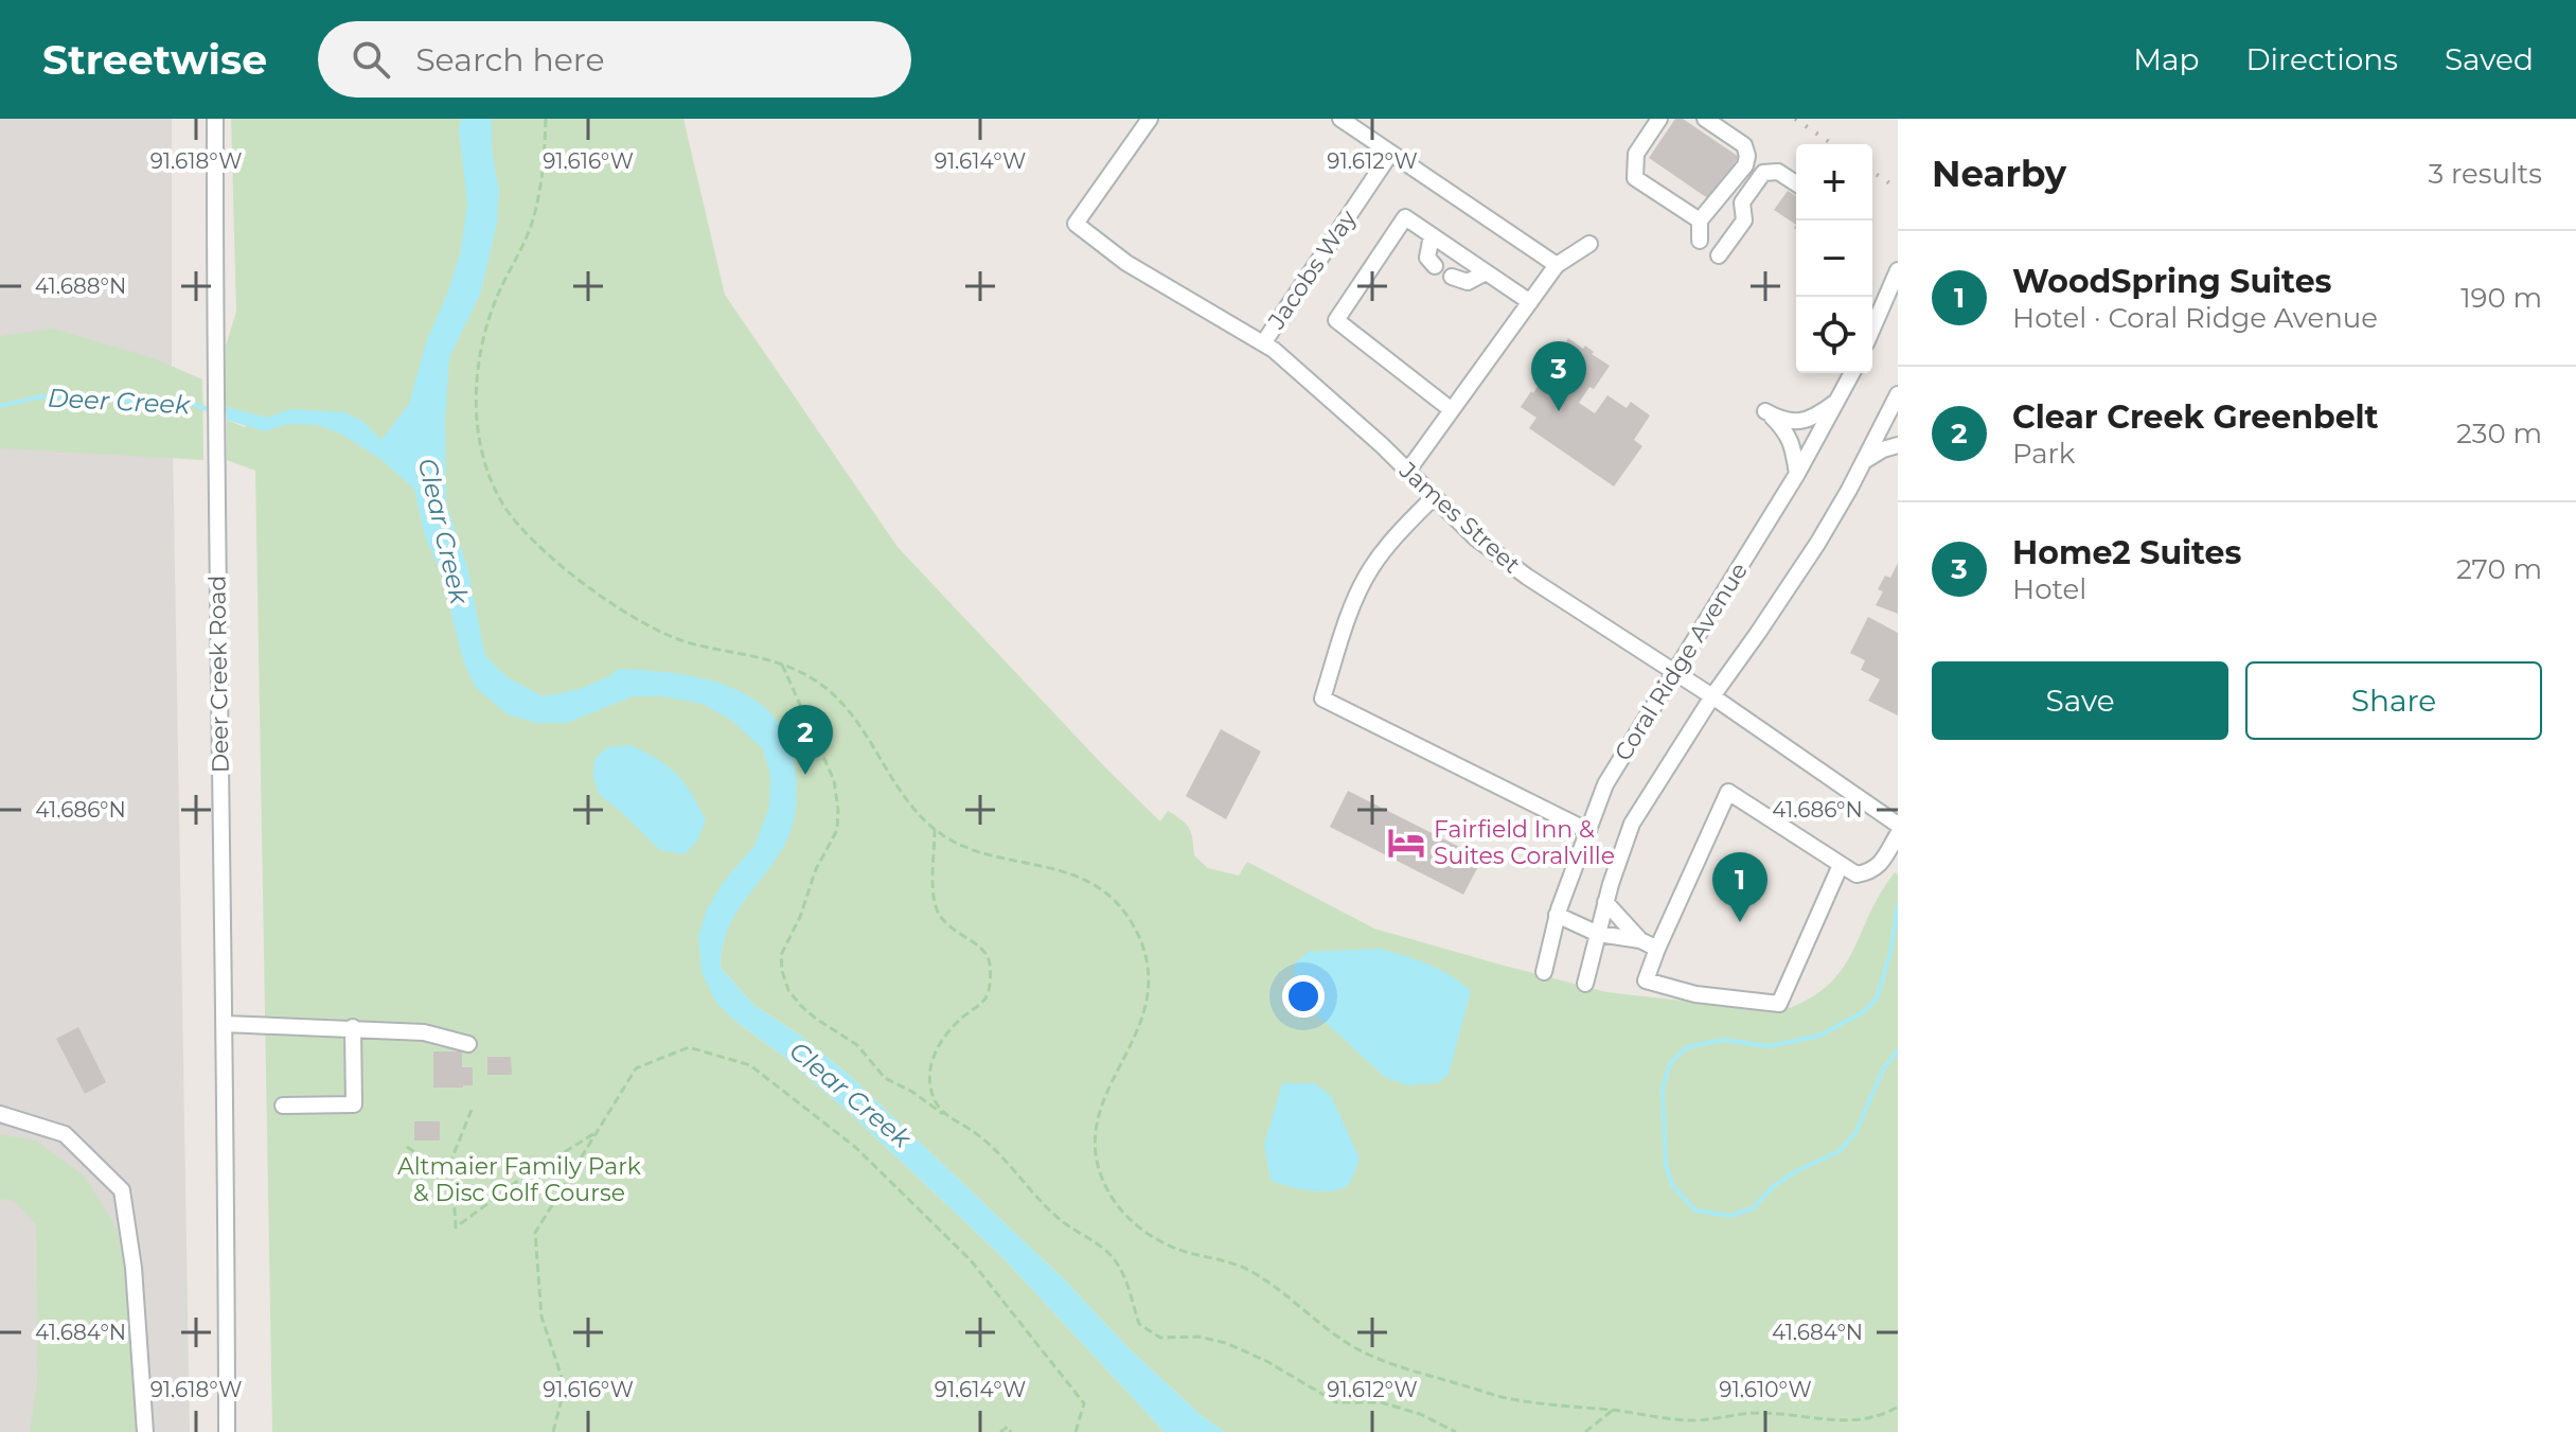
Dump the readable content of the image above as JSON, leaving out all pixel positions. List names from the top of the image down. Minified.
{"streets":{"street":["Jacobs Way","James Street","Coral Ridge Avenue","Deer Creek Road"]},"crossings":[["Jacobs Way","James Street"],["James Street","Coral Ridge Avenue"]],"water":["Deer Creek","Clear Creek"],"parks":["Altmaier Family Park & Disc Golf Course"],"places":{"hotel":["Fairfield Inn & Suites Coralville"]},"page":{"header":"Streetwise","search":"Search here","nav":["Map","Directions","Saved"],"heading":["Nearby","3 results"],"map_buttons":["+","−"],"list":[{"mark":"1","name":"WoodSpring Suites","note":"Hotel · Coral Ridge Avenue","value":"190 m"},{"mark":"2","name":"Clear Creek Greenbelt","note":"Park","value":"230 m"},{"mark":"3","name":"Home2 Suites","note":"Hotel","value":"270 m"}],"pins":["3","2","1"],"buttons":["Save","Share"]},"coordinates":["91.618°W","91.616°W","91.614°W","91.612°W","41.688°N","41.686°N","41.684°N","91.610°W"]}
